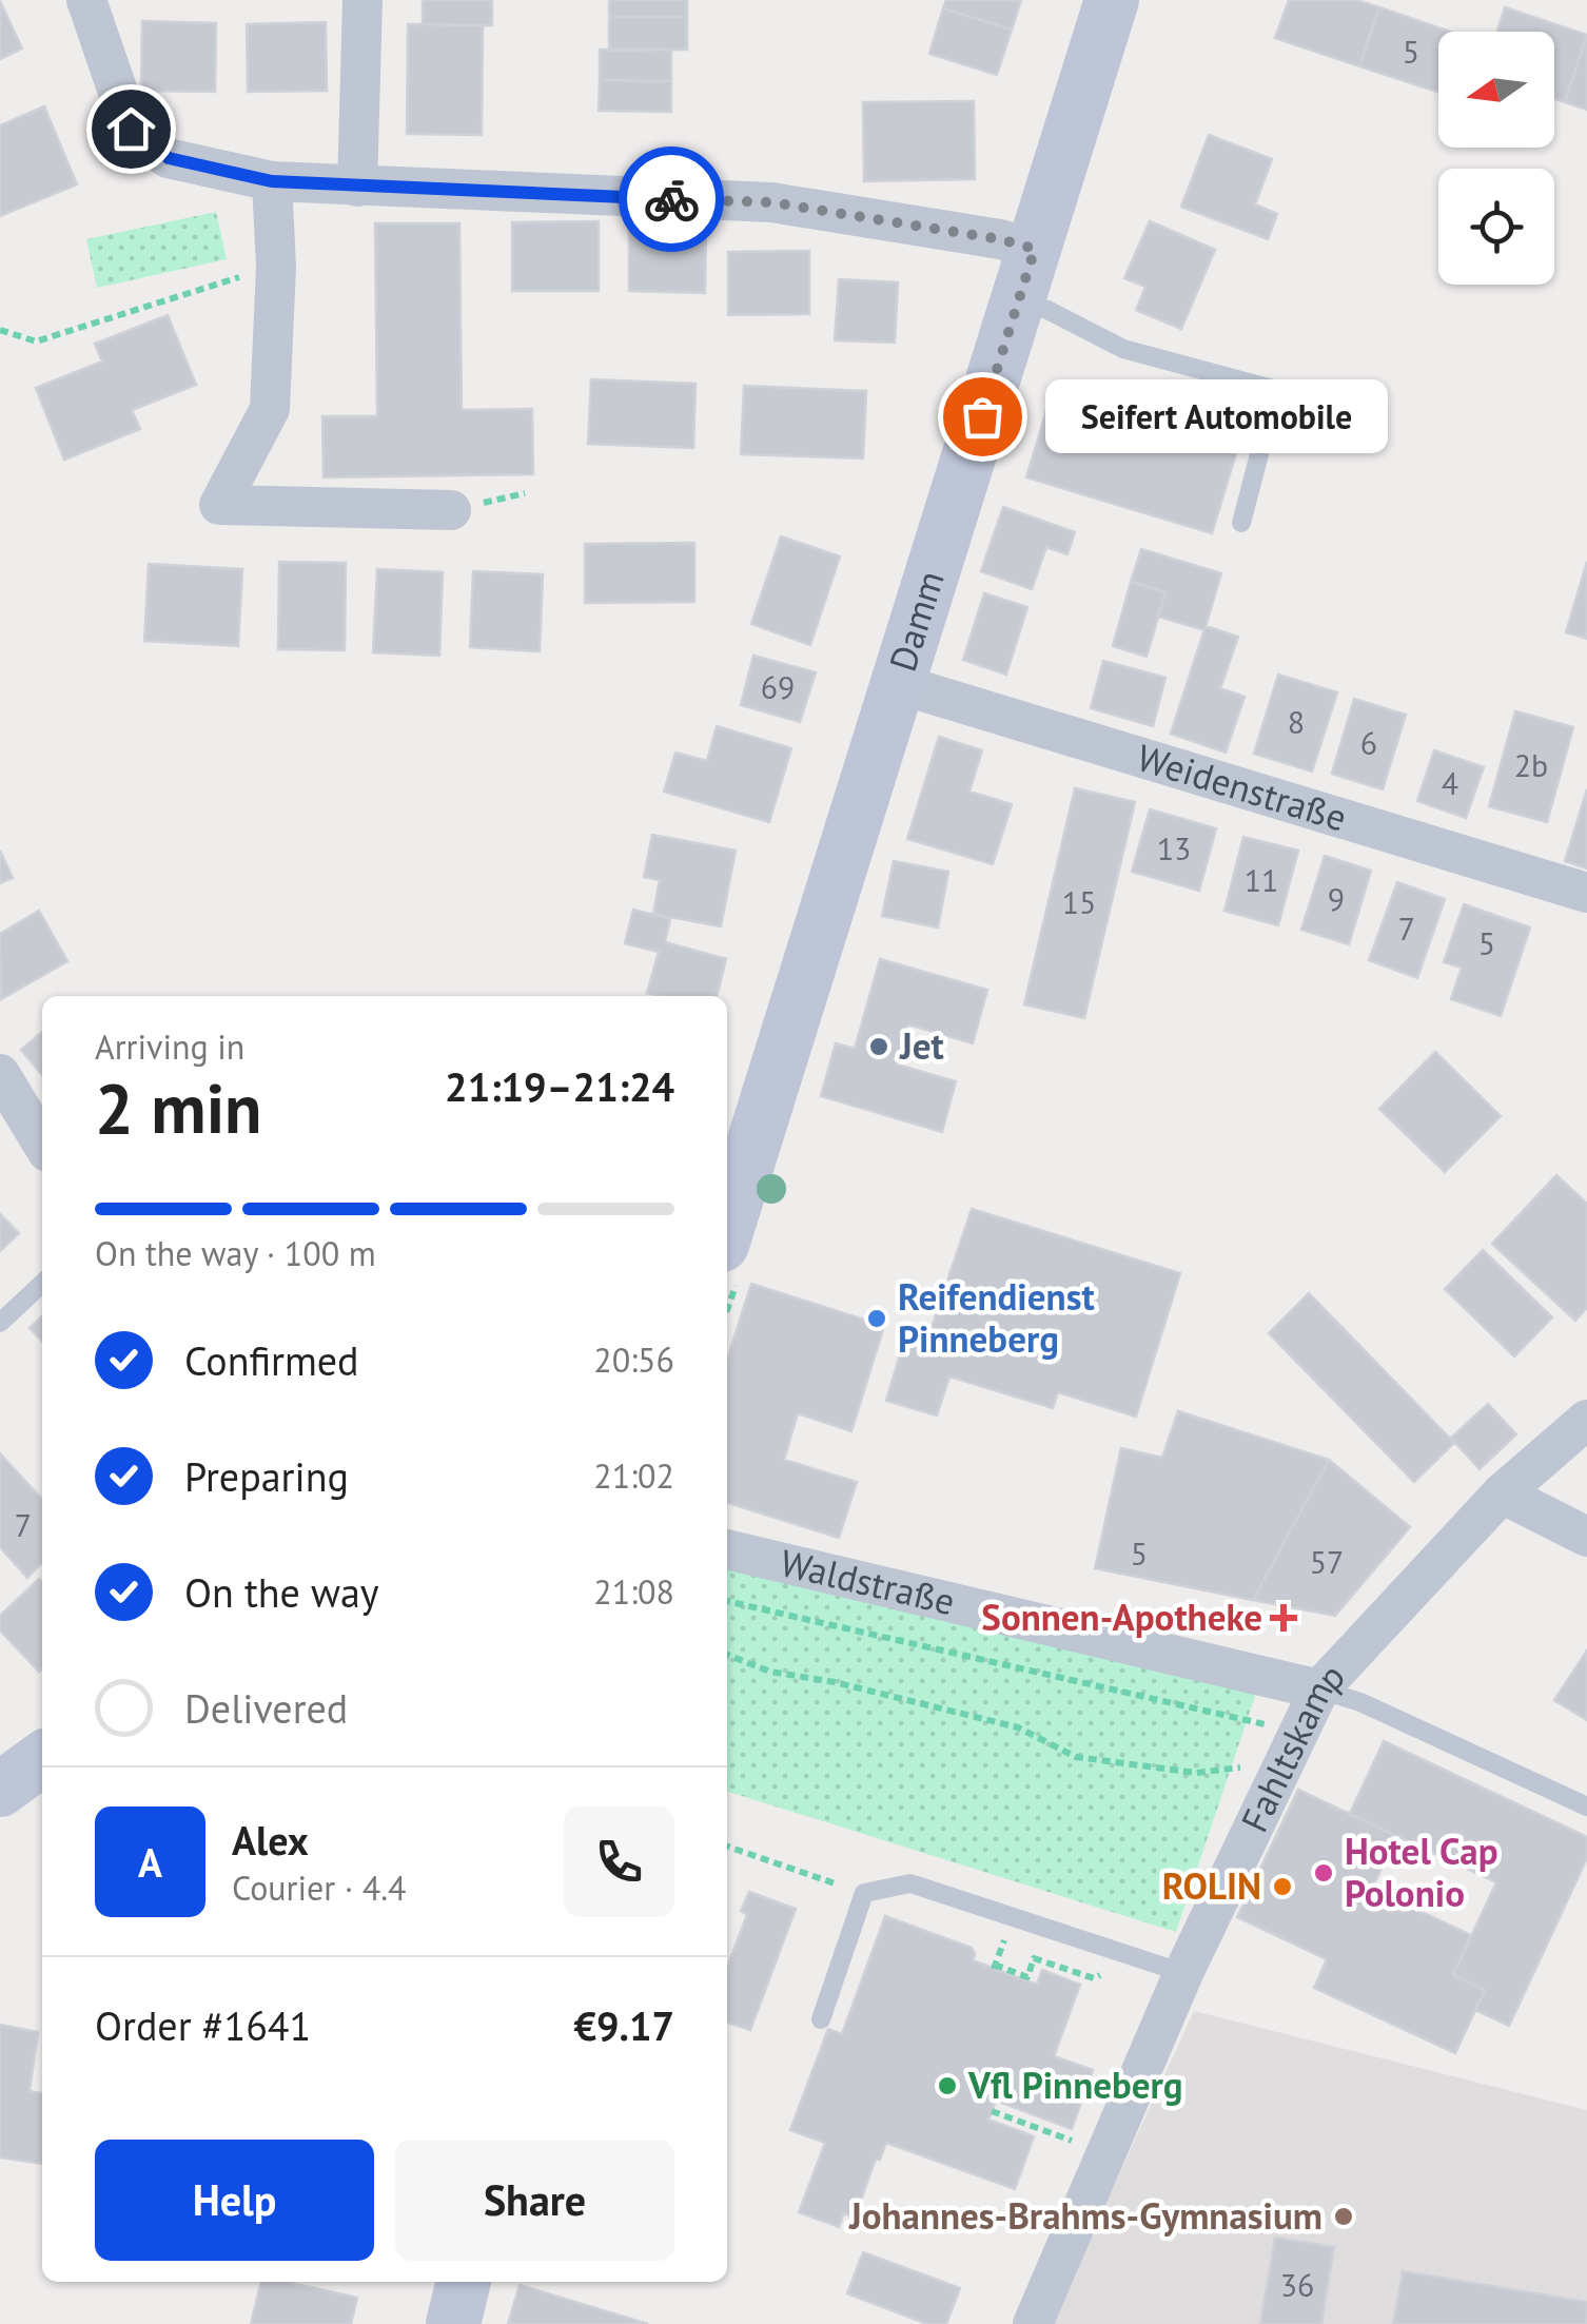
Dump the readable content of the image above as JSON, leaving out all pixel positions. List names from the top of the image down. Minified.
{"streets":{"main road":["Damm"],"street":["Weidenstraße","Waldstraße","Fahltskamp"]},"crossings":[["Damm","Weidenstraße"],["Waldstraße","Fahltskamp"]],"places":{"other":["Seifert Automobile","Jet","Reifendienst Pinneberg","Hotel Cap Polonio","ROLIN","Vfl Pinneberg","Johannes-Brahms-Gymnasium"],"health":["Sonnen-Apotheke"]},"house_numbers":["5","69","8","6","2b","4","13","11","9","15","7","5","7","5","57","36"],"north":"left","page":{"bubble":"Seifert Automobile","heading":["2 min","Arriving in","21:19–21:24"],"panel":["Alex","Courier · 4.4","Order #1641","€9.17"],"bar":"On the way · 100 m","list":[["Confirmed","20:56"],["Preparing","21:02"],["On the way","21:08"],"Delivered"],"round":"A","buttons":["Help","Share"]}}
